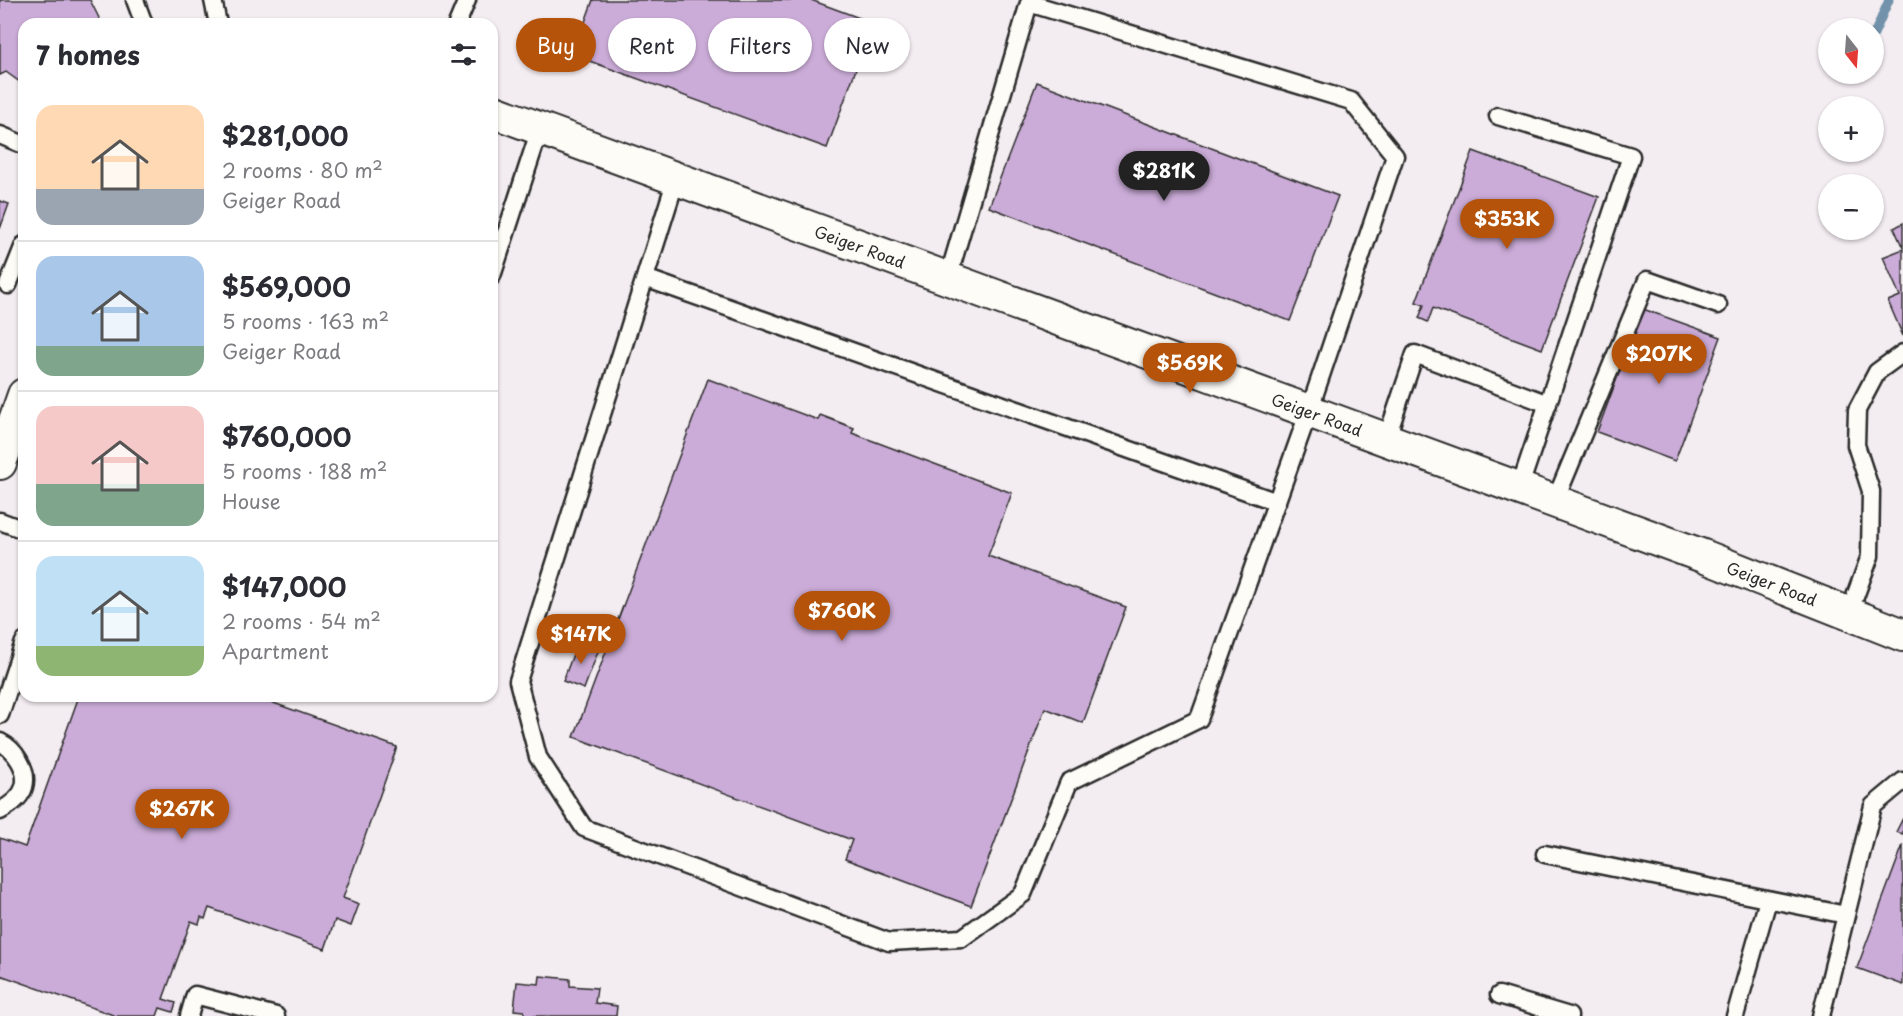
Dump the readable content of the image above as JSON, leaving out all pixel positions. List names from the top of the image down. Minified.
{"streets":{"street":["Geiger Road"]},"north":"bottom","page":{"map_buttons":["+","−"],"chip":["Buy","Rent","Filters","New"],"heading":"7 homes","list":[{"name":"$281,000","note":"2 rooms · 80 m² · Geiger Road"},{"name":"$569,000","note":"5 rooms · 163 m² · Geiger Road"},{"name":"$760,000","note":"5 rooms · 188 m² · House"},{"name":"$147,000","note":"2 rooms · 54 m² · Apartment"}],"price":["$281K","$353K","$207K","$569K","$760K","$147K","$267K"]}}
